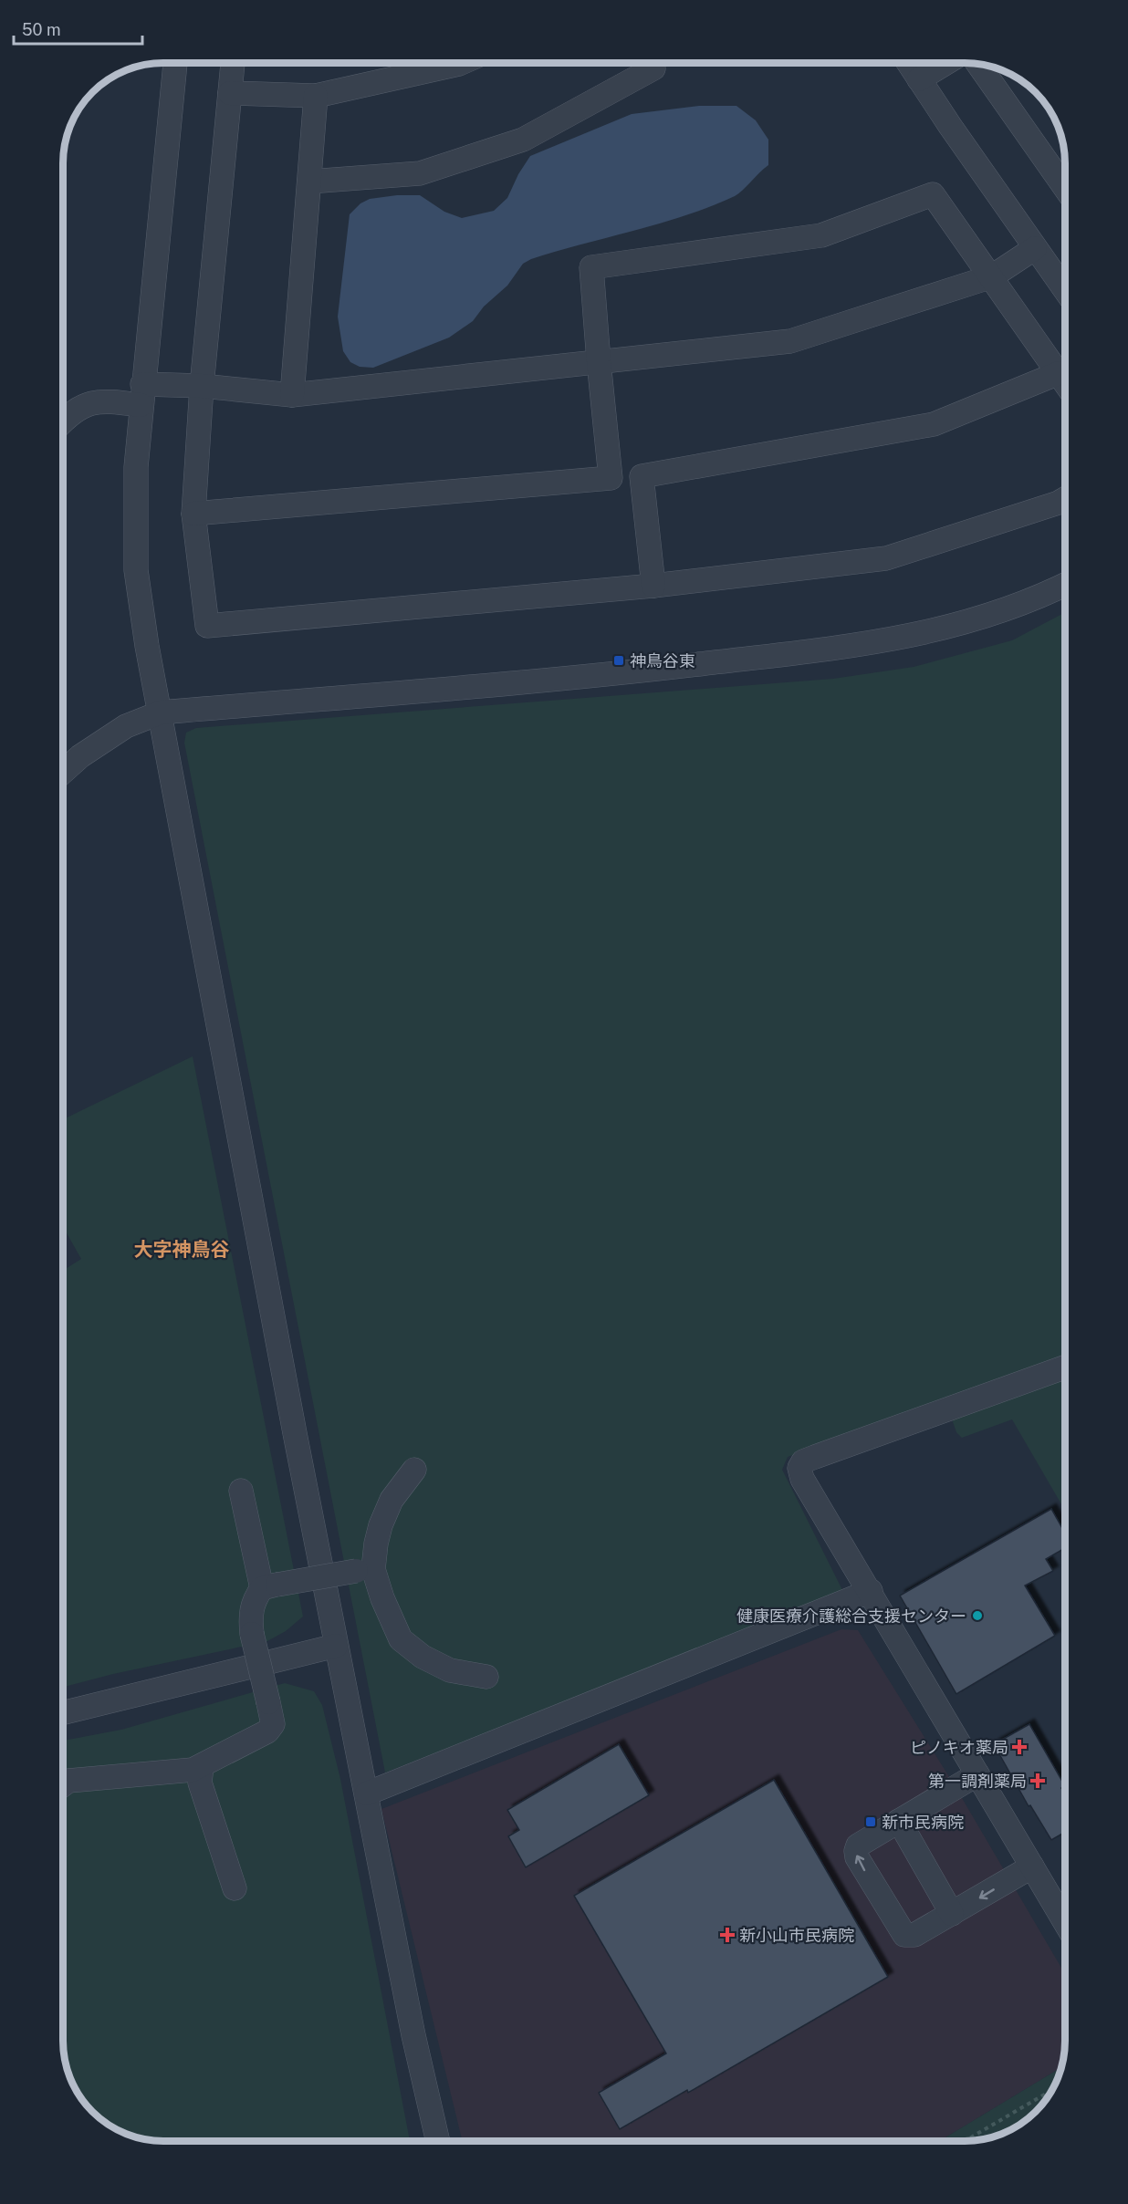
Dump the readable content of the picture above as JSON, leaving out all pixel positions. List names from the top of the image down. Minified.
{"districts":["大字神鳥谷"],"places":{"transit":["神鳥谷東","新市民病院"],"other":["健康医療介護総合支援センター"],"health":["ピノキオ薬局","第一調剤薬局","新小山市民病院"]},"scale_bar":"50 m"}
